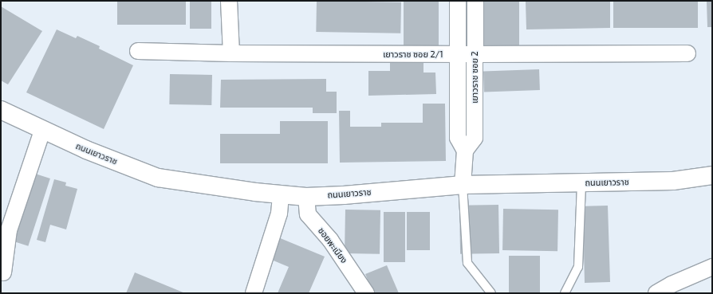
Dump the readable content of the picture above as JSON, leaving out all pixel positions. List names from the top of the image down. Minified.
{"streets":{"main road":["ถนนเยาวราช"],"street":["เยาวราช ซอย 2/1","เยาวราช ซอย 2","ซอยพะเนียง"]},"crossings":[["เยาวราช ซอย 2/1","เยาวราช ซอย 2"],["ถนนเยาวราช","ซอยพะเนียง"]]}
